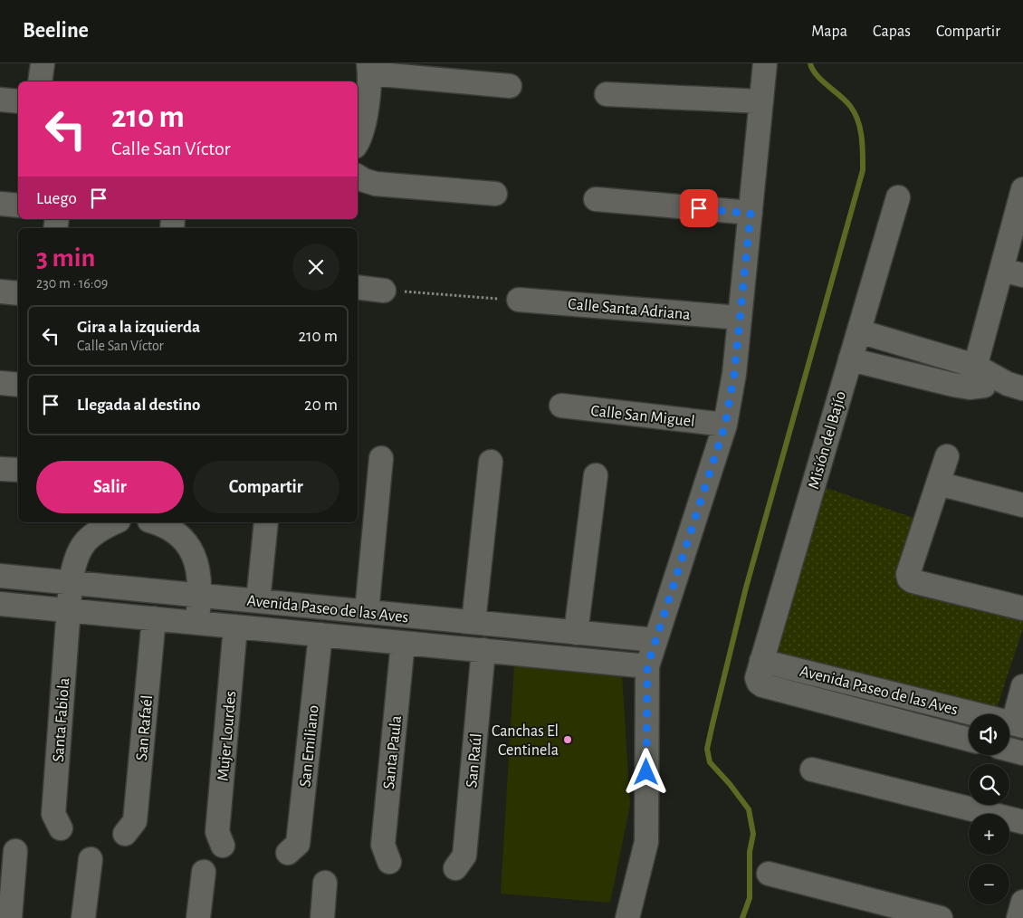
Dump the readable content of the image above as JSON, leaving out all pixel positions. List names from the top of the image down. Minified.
{"streets":{"street":["Calle Santa Adriana","Calle San Miguel","Misión del Bajío","Avenida Paseo de las Aves","Santa Fabiola","San Rafaél","Mujer Lourdes","San Emiliano","Santa Paula","San Raúl"]},"crossings":[["Misión del Bajío","Avenida Paseo de las Aves"],["Avenida Paseo de las Aves","Santa Fabiola"],["Avenida Paseo de las Aves","San Rafaél"],["Avenida Paseo de las Aves","Mujer Lourdes"],["Avenida Paseo de las Aves","San Emiliano"],["Avenida Paseo de las Aves","Santa Paula"],["Avenida Paseo de las Aves","San Raúl"]],"places":["Canchas El Centinela"],"page":{"header":"Beeline","nav":["Mapa","Capas","Compartir"],"turn":["210 m","Calle San Víctor"],"then":"Luego","heading":["3 min","230 m · 16:09"],"list":[{"name":"Gira a la izquierda","note":"Calle San Víctor","value":"210 m"},{"name":"Llegada al destino","value":"20 m"}],"buttons":["Salir","Compartir"],"map_buttons":["+","−"]}}
